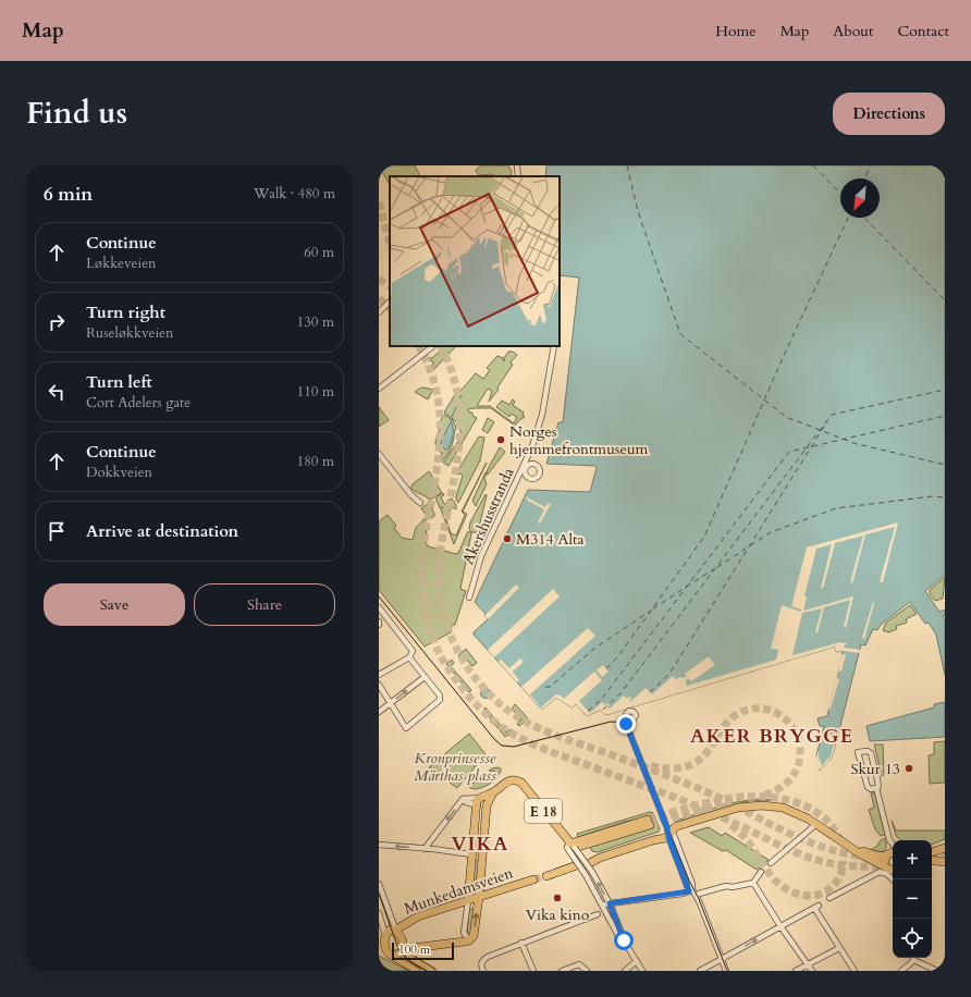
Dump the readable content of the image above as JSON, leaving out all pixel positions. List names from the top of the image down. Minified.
{"streets":{"highway":["E 18","Munkedamsveien"],"street":["Akershusstranda"]},"districts":["AKER BRYGGE","VIKA"],"parks":["Kronprinsesse Märthas plass"],"places":["Norges hjemmefrontmuseum","M314 Alta","Skur 13","Vika kino"],"scale_bar":"100 m","north":"bottom left","page":{"header":"Map","nav":["Home","Map","About","Contact"],"title":"Find us","buttons":["Directions",["Save","Share"]],"heading":["6 min","Walk · 480 m"],"list":[["Continue","Løkkeveien","60 m"],["Turn right","Ruseløkkveien","130 m"],["Turn left","Cort Adelers gate","110 m"],["Continue","Dokkveien","180 m"],"Arrive at destination"],"map_buttons":["+","−"],"scale":"100 m"}}
